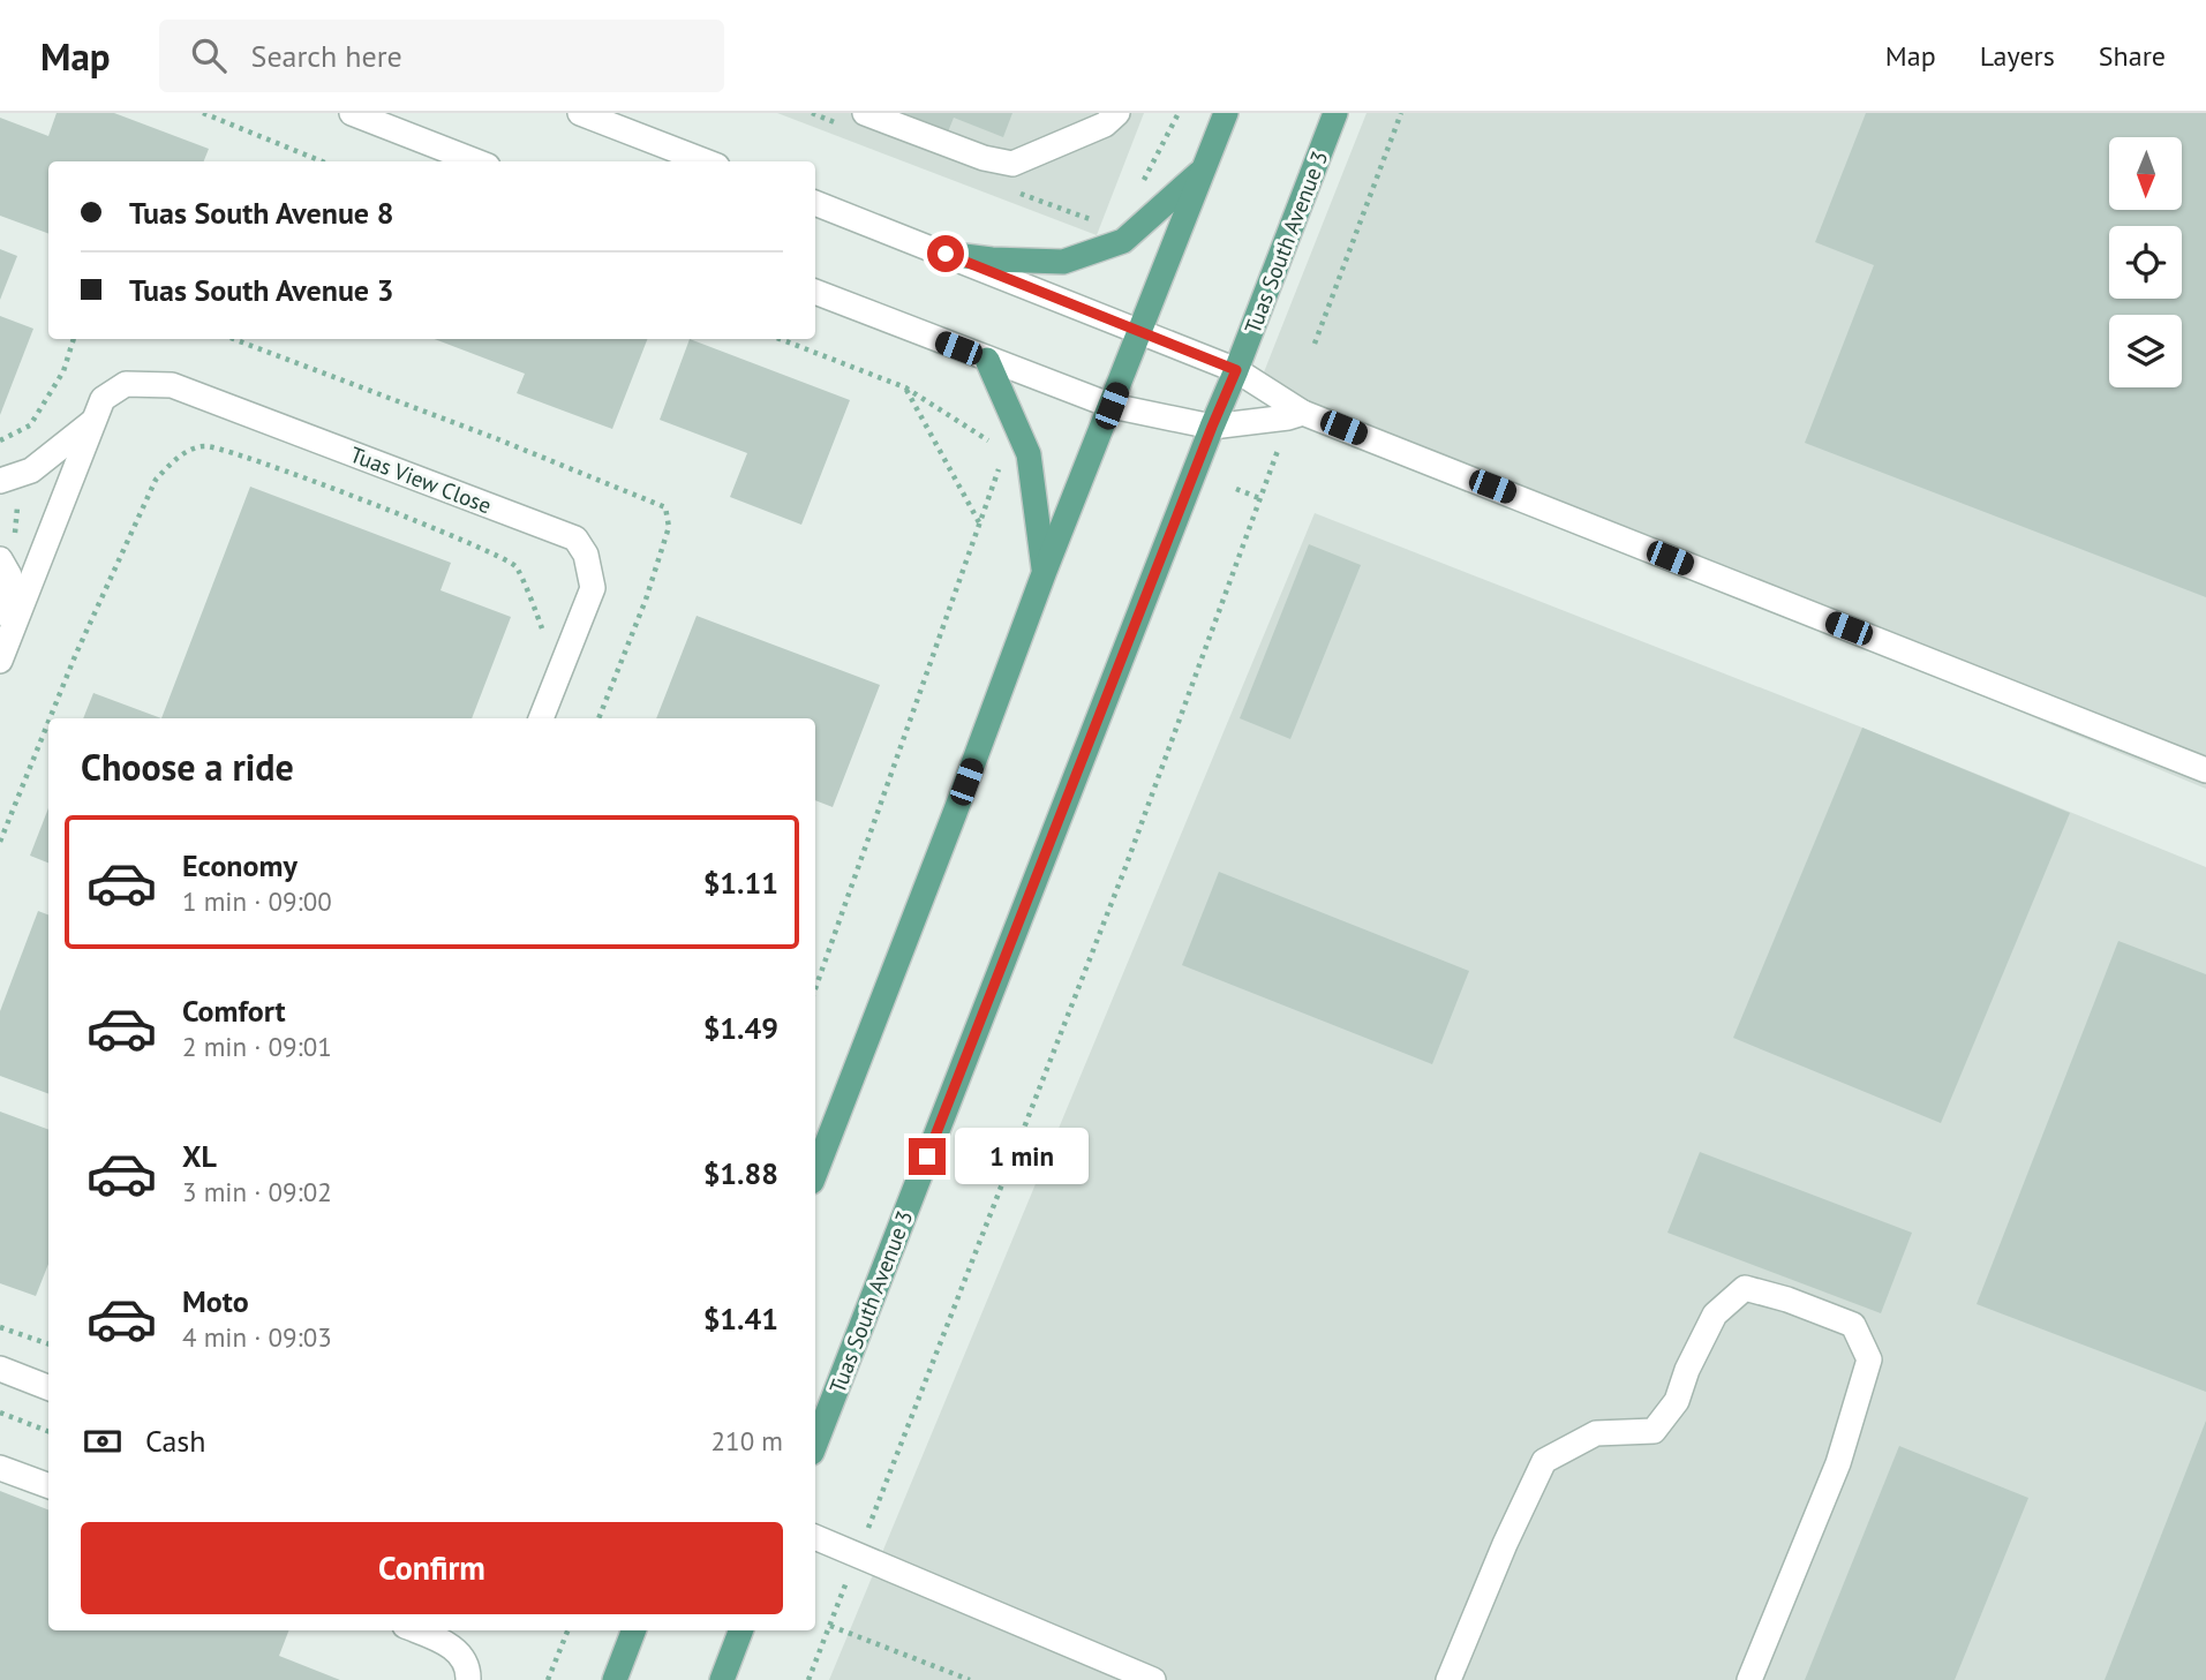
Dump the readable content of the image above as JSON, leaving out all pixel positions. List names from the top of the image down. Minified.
{"streets":{"main road":["Tuas South Avenue 3"],"street":["Tuas View Close"]},"north":"bottom","page":{"header":"Map","search":"Search here","nav":["Map","Layers","Share"],"banner":["Tuas South Avenue 8","Tuas South Avenue 3"],"heading":"Choose a ride","list":[{"name":"Economy","note":"1 min · 09:00","value":"$1.11"},{"name":"Comfort","note":"2 min · 09:01","value":"$1.49"},{"name":"XL","note":"3 min · 09:02","value":"$1.88"},{"name":"Moto","note":"4 min · 09:03","value":"$1.41"}],"bubble":"1 min","pay":["Cash","210 m"],"buttons":"Confirm"}}
